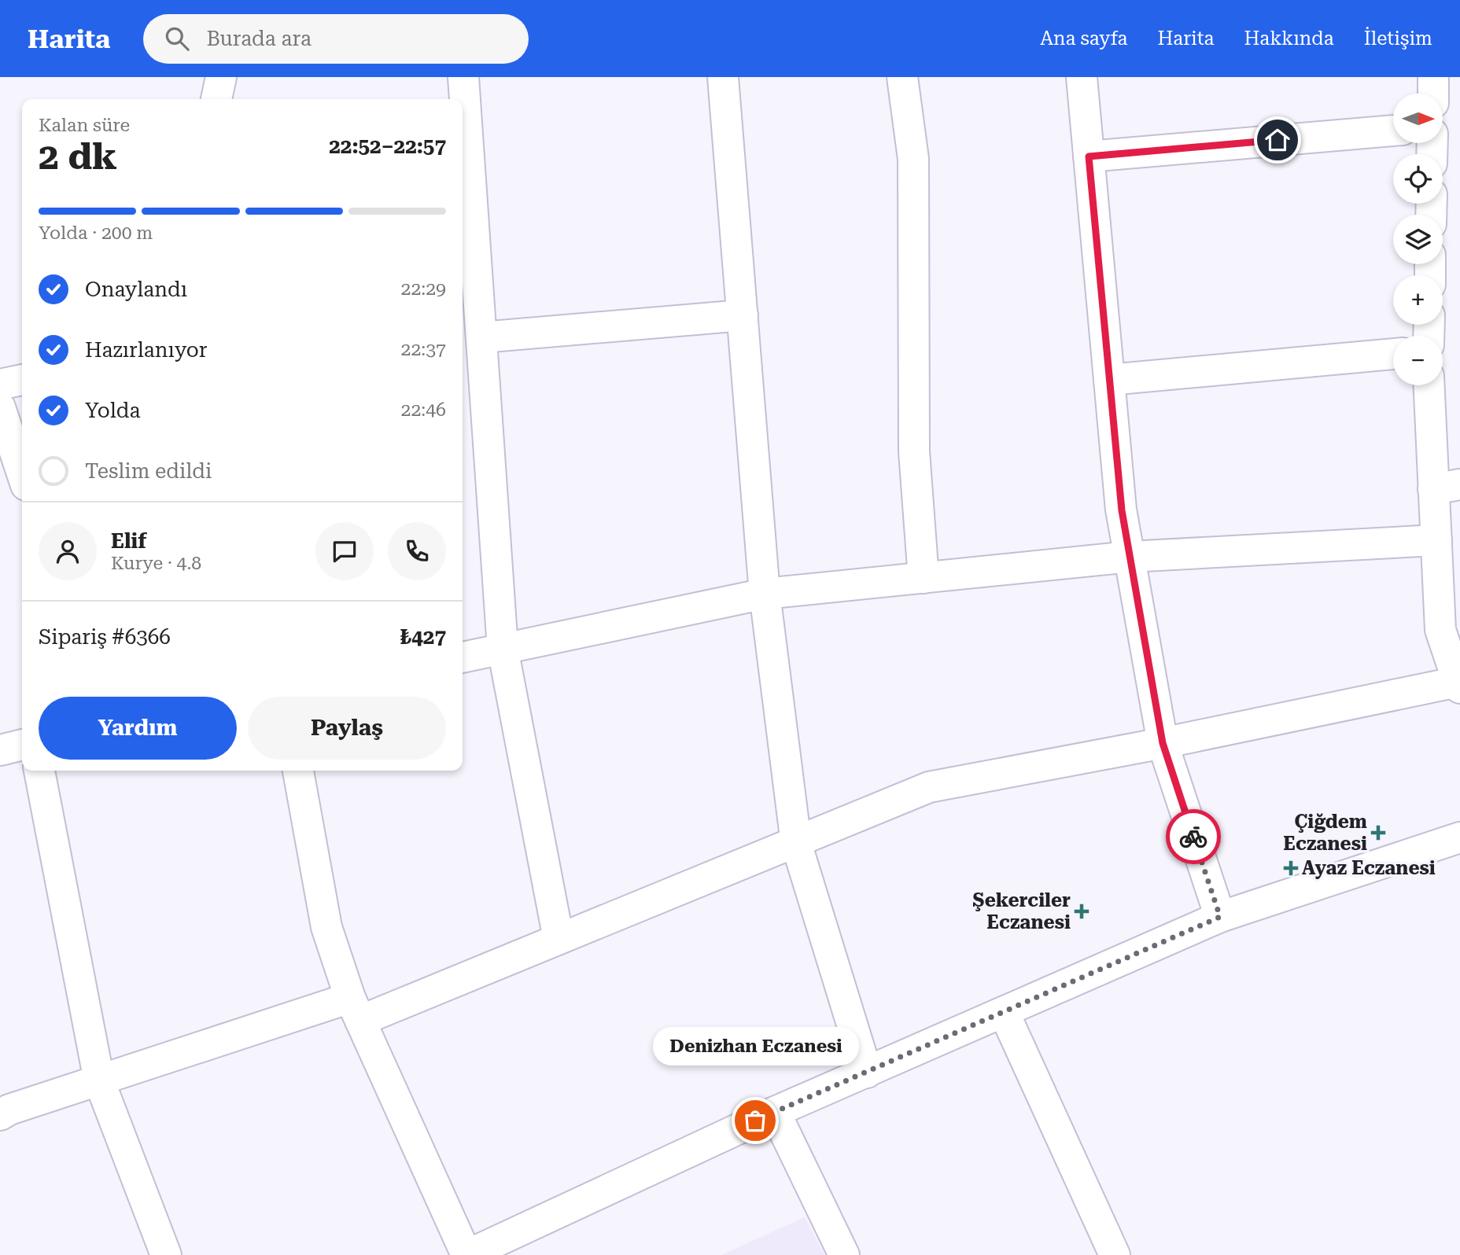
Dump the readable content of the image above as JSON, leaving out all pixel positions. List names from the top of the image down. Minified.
{"places":{"health":["Çiğdem Eczanesi","Ayaz Eczanesi","Şekerciler Eczanesi"],"other":["Denizhan Eczanesi"]},"north":"right","page":{"header":"Harita","search":"Burada ara","nav":["Ana sayfa","Harita","Hakkında","İletişim"],"map_buttons":["+","−"],"heading":["2 dk","Kalan süre","22:52–22:57"],"panel":["Elif","Kurye · 4.8","Sipariş #6366","₺427"],"bar":"Yolda · 200 m","list":[["Onaylandı","22:29"],["Hazırlanıyor","22:37"],["Yolda","22:46"],"Teslim edildi"],"buttons":["Yardım","Paylaş"],"bubble":"Denizhan Eczanesi"}}
